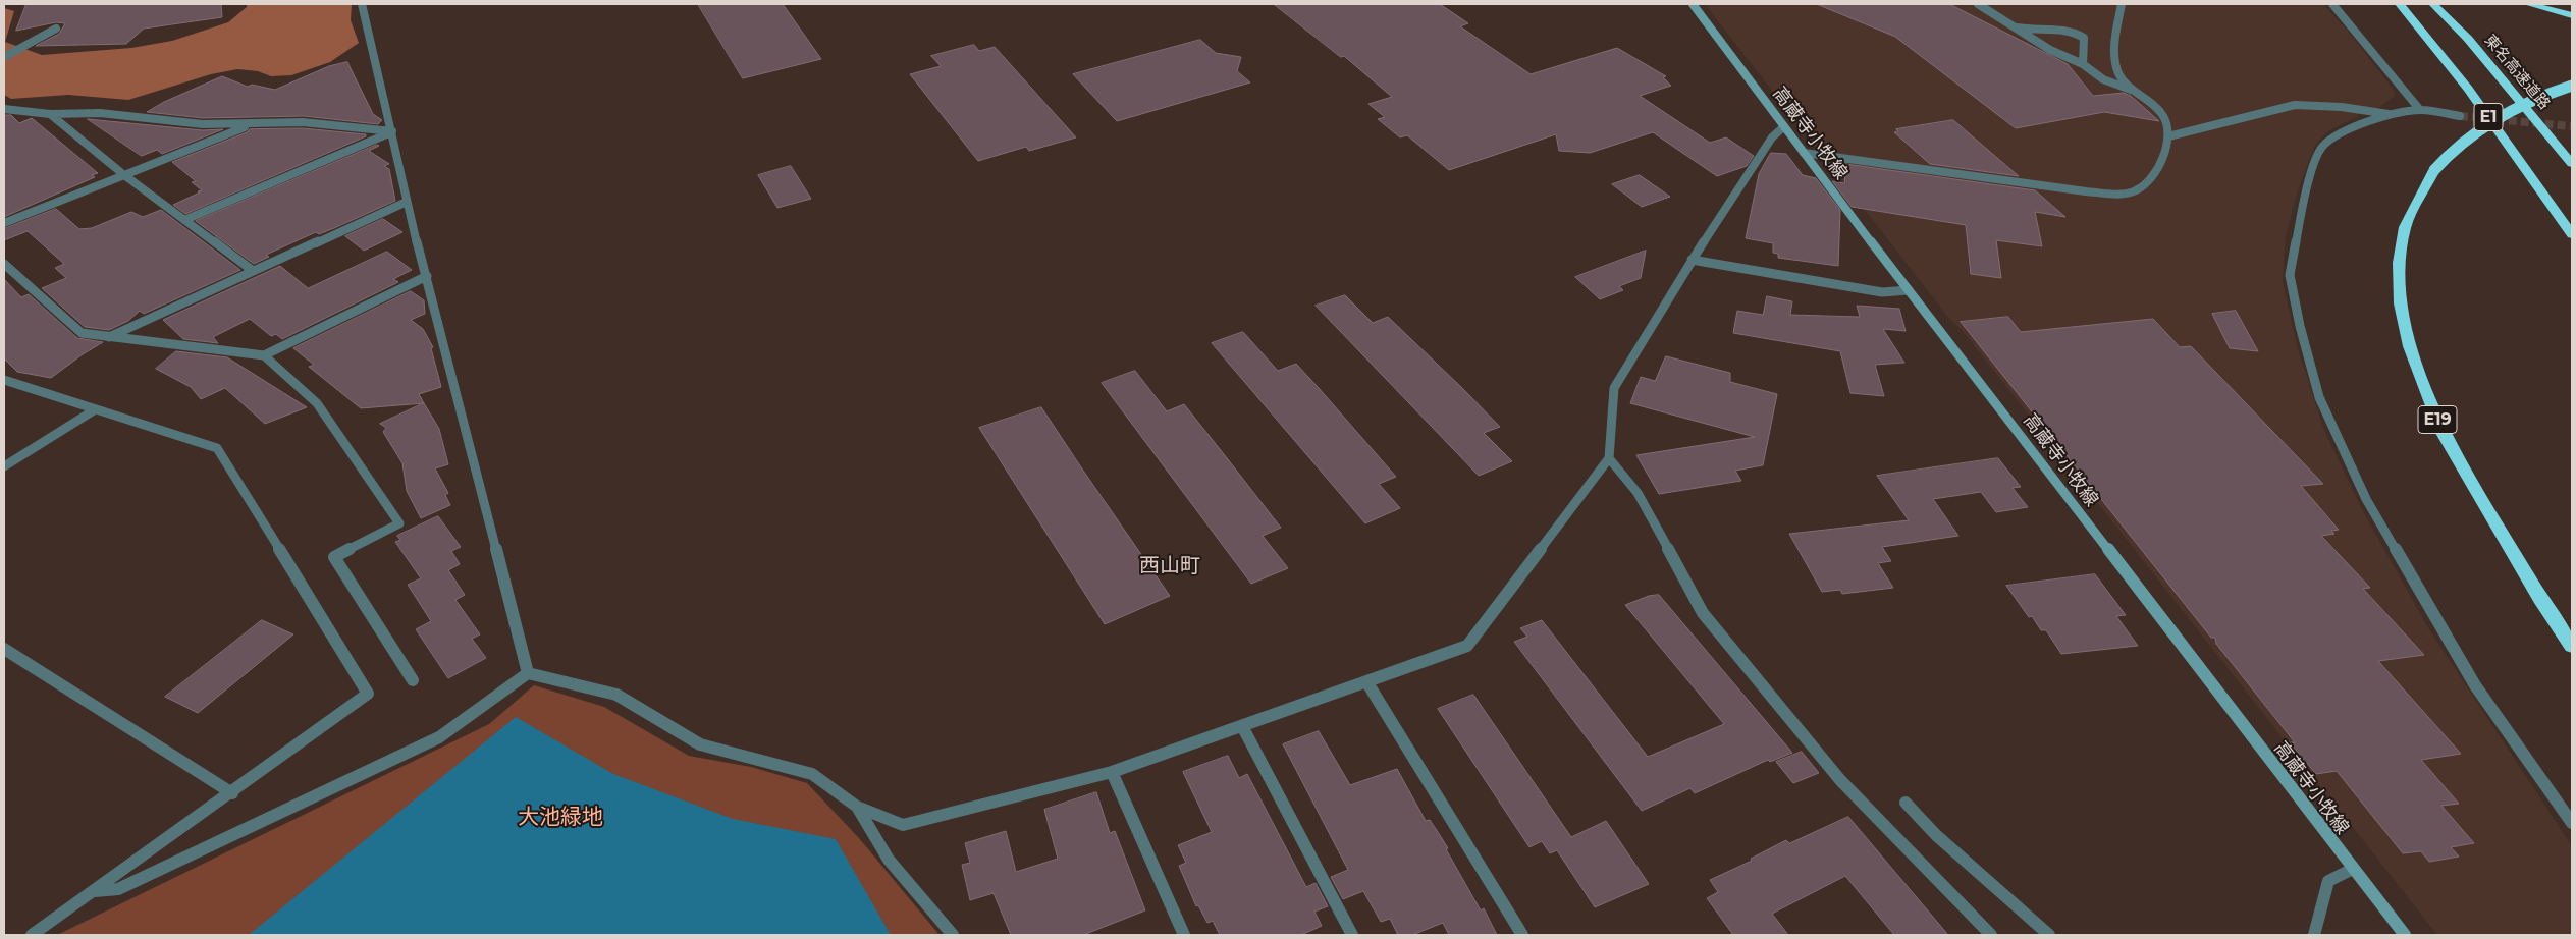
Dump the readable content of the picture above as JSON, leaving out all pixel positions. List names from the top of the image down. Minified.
{"streets":{"highway":["東名高速道路","E1","E19"],"main road":["高蔵寺小牧線"]},"districts":["西山町"],"parks":["大池緑地"]}
